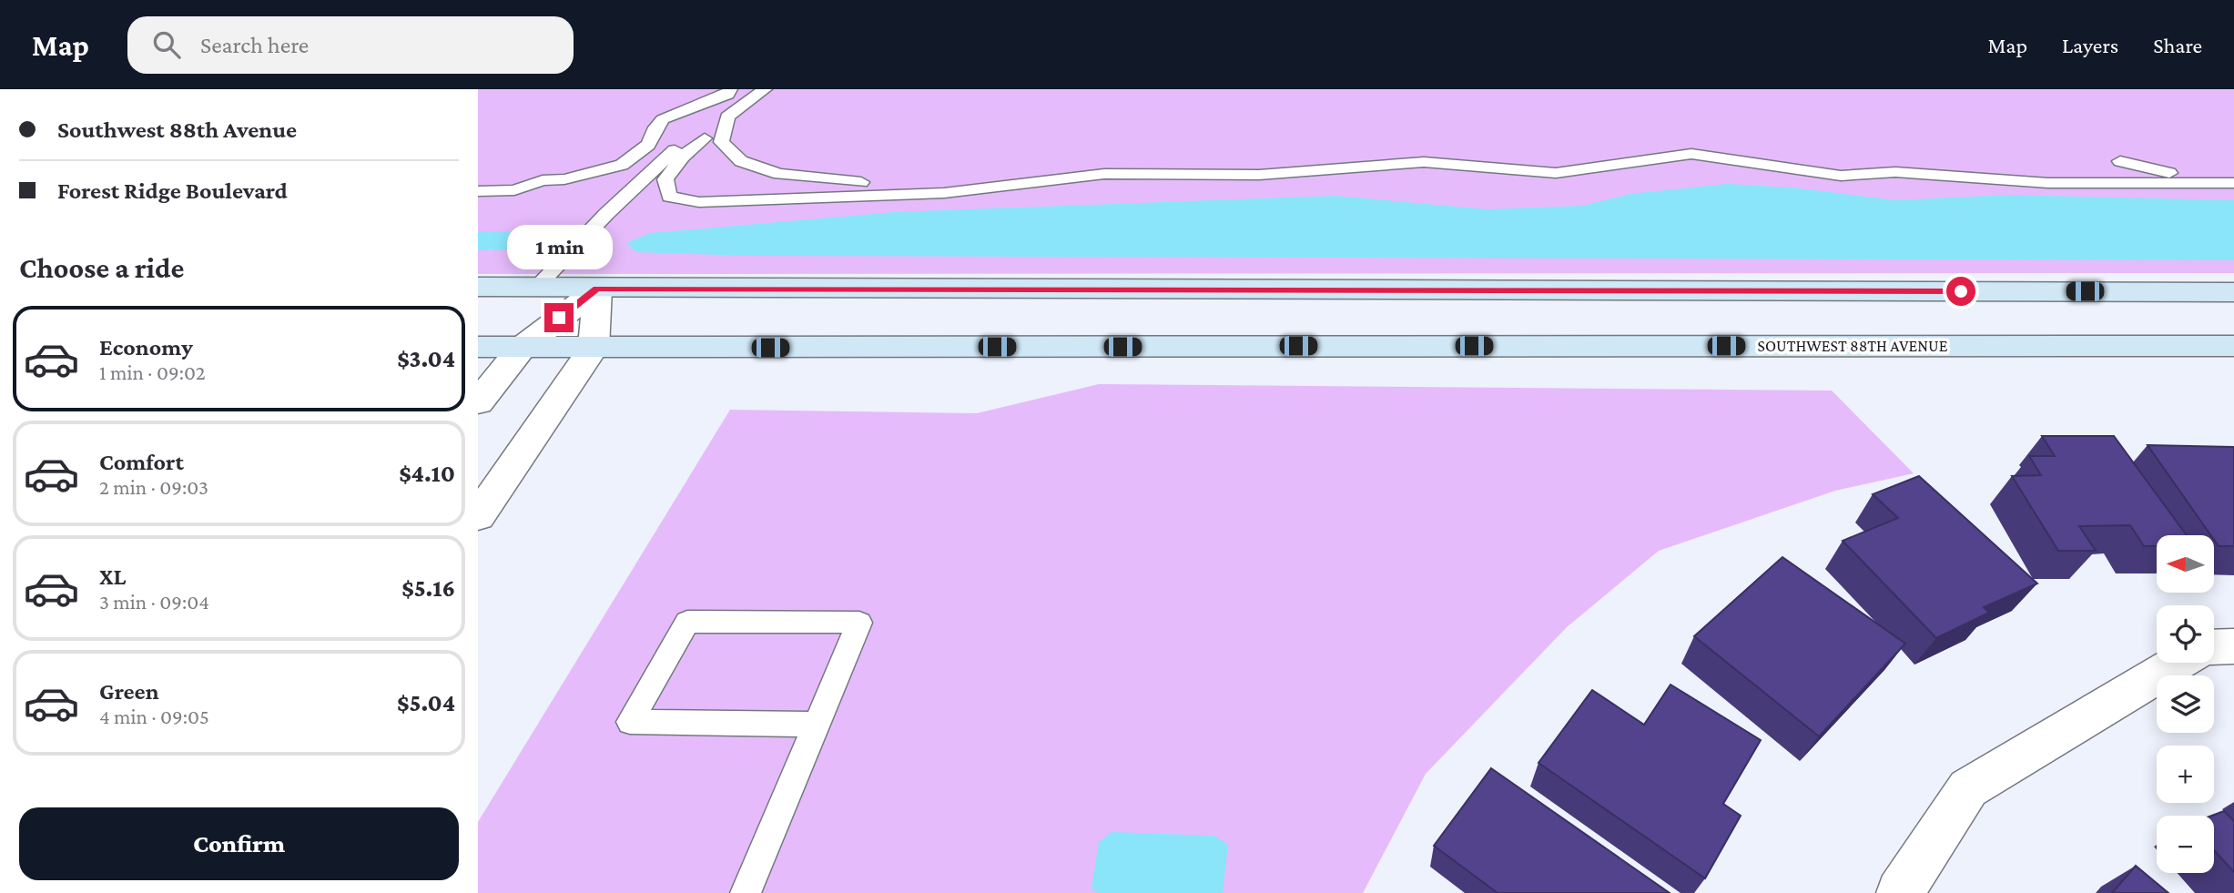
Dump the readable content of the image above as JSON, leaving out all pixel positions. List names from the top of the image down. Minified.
{"streets":{"main road":["SOUTHWEST 88TH AVENUE"]},"north":"left","page":{"header":"Map","search":"Search here","nav":["Map","Layers","Share"],"banner":["Southwest 88th Avenue","Forest Ridge Boulevard"],"bubble":"1 min","heading":"Choose a ride","list":[{"name":"Economy","note":"1 min · 09:02","value":"$3.04"},{"name":"Comfort","note":"2 min · 09:03","value":"$4.10"},{"name":"XL","note":"3 min · 09:04","value":"$5.16"},{"name":"Green","note":"4 min · 09:05","value":"$5.04"}],"map_buttons":["+","−"],"buttons":"Confirm"}}
